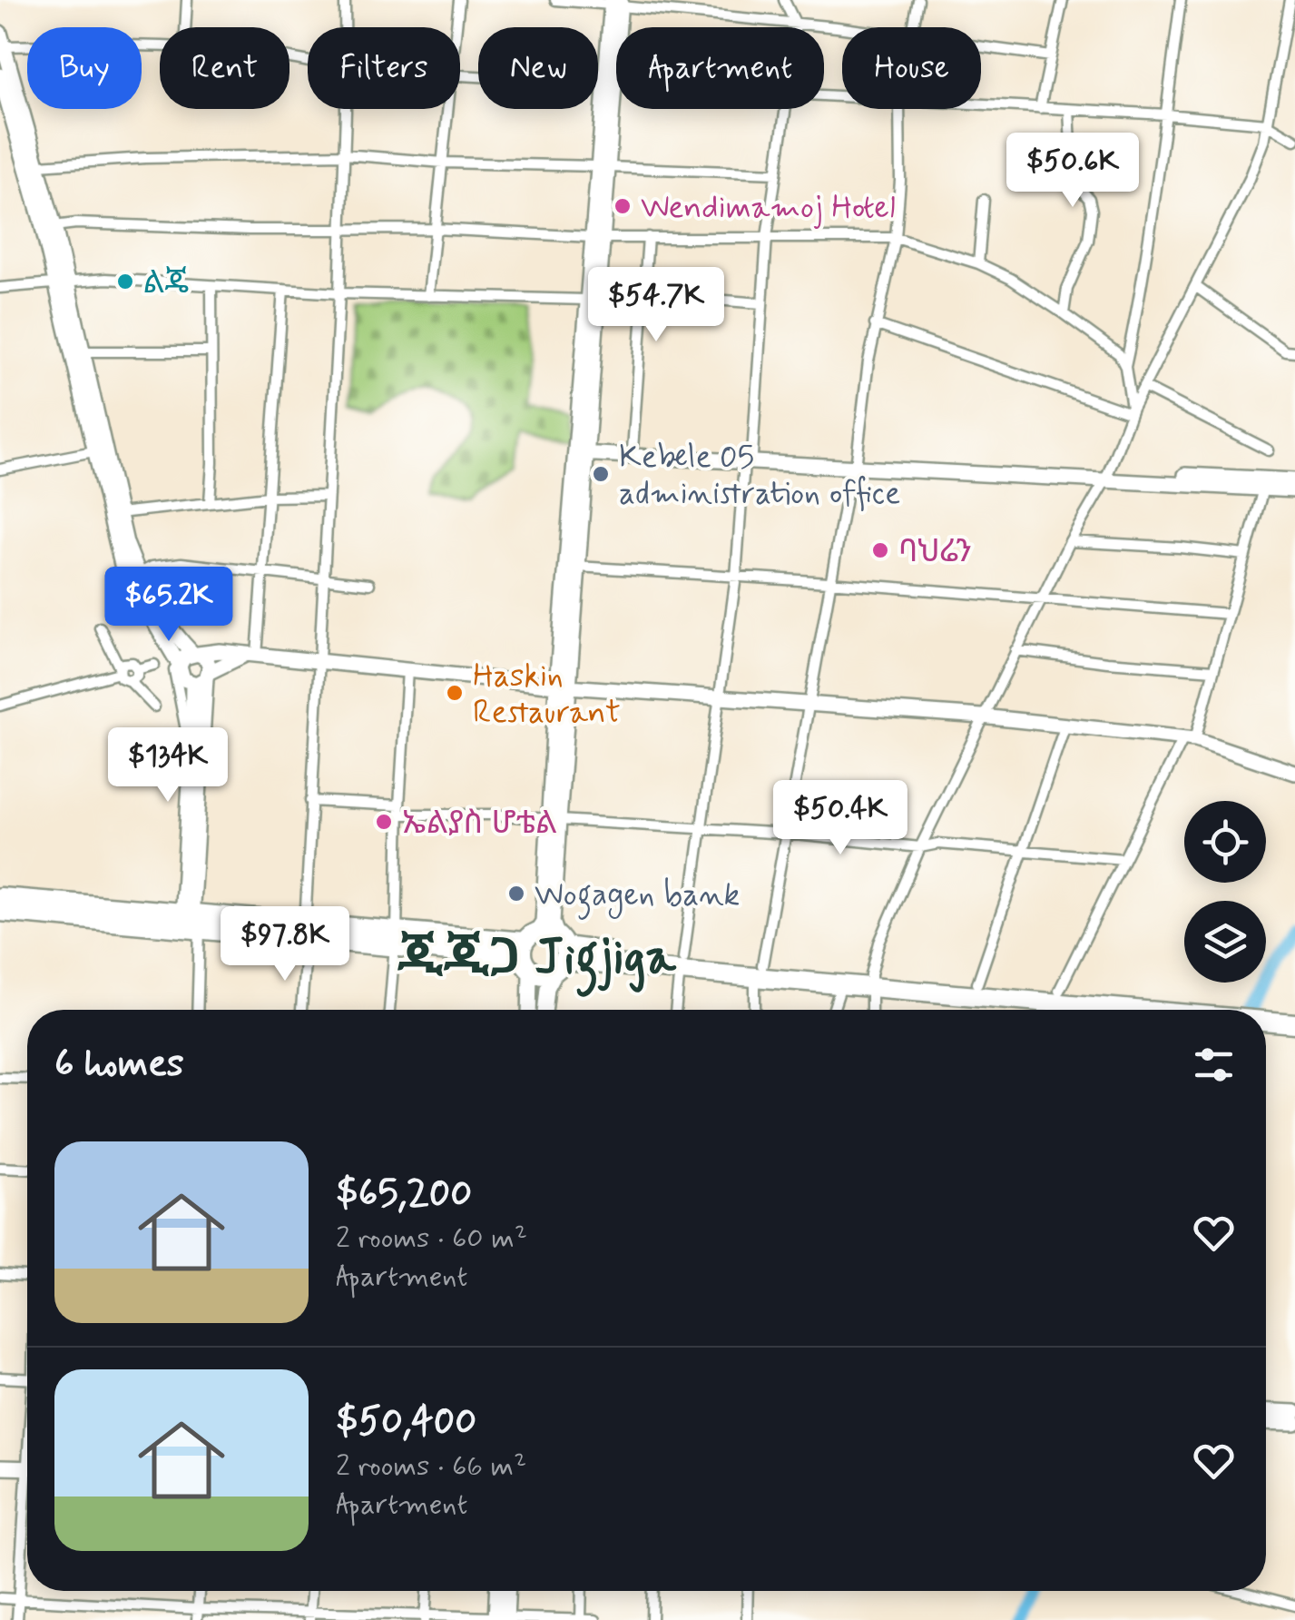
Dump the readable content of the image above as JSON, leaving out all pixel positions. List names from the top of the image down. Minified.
{"districts":["ጂጂጋ Jigjiga"],"places":["Wendimamoj Hotel","ልጄ","Kebele 05 administration office","ባህሬን","Haskin Restaurant","ኤልያስ ሆቴል","Wogagen bank"],"page":{"chip":["Buy","Rent","Filters","New","Apartment","House"],"price":["$50.6K","$54.7K","$65.2K","$134K","$50.4K","$97.8K"],"heading":"6 homes","list":[{"name":"$65,200","note":"2 rooms · 60 m² · Apartment"},{"name":"$50,400","note":"2 rooms · 66 m² · Apartment"}]}}
